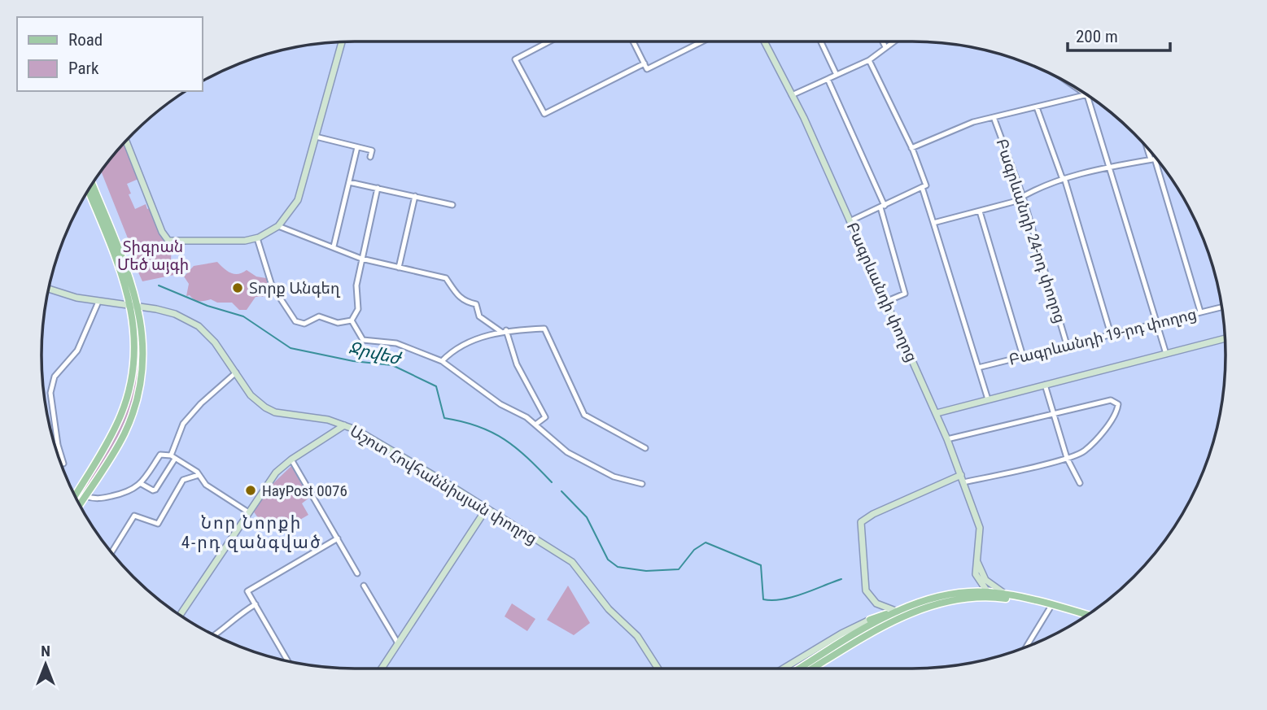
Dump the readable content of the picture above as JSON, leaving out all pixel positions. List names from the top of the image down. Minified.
{"streets":{"street":["Բագրևանդի 24-րդ փողոց","Բագրևանդի փողոց","Բագրևանդի 19-րդ փողոց","Աշոտ Հովհաննիսյան փողոց"]},"crossings":[["Բագրևանդի 24-րդ փողոց","Բագրևանդի 19-րդ փողոց"]],"districts":["Նոր Նորքի 4-րդ զանգված"],"water":["Ջրվեժ"],"parks":["Տիգրան Մեծ այգի"],"places":["Տորք Անգեղ","HayPost 0076"],"legend":["Road","Park"],"scale_bar":"200 m","north":"top"}
